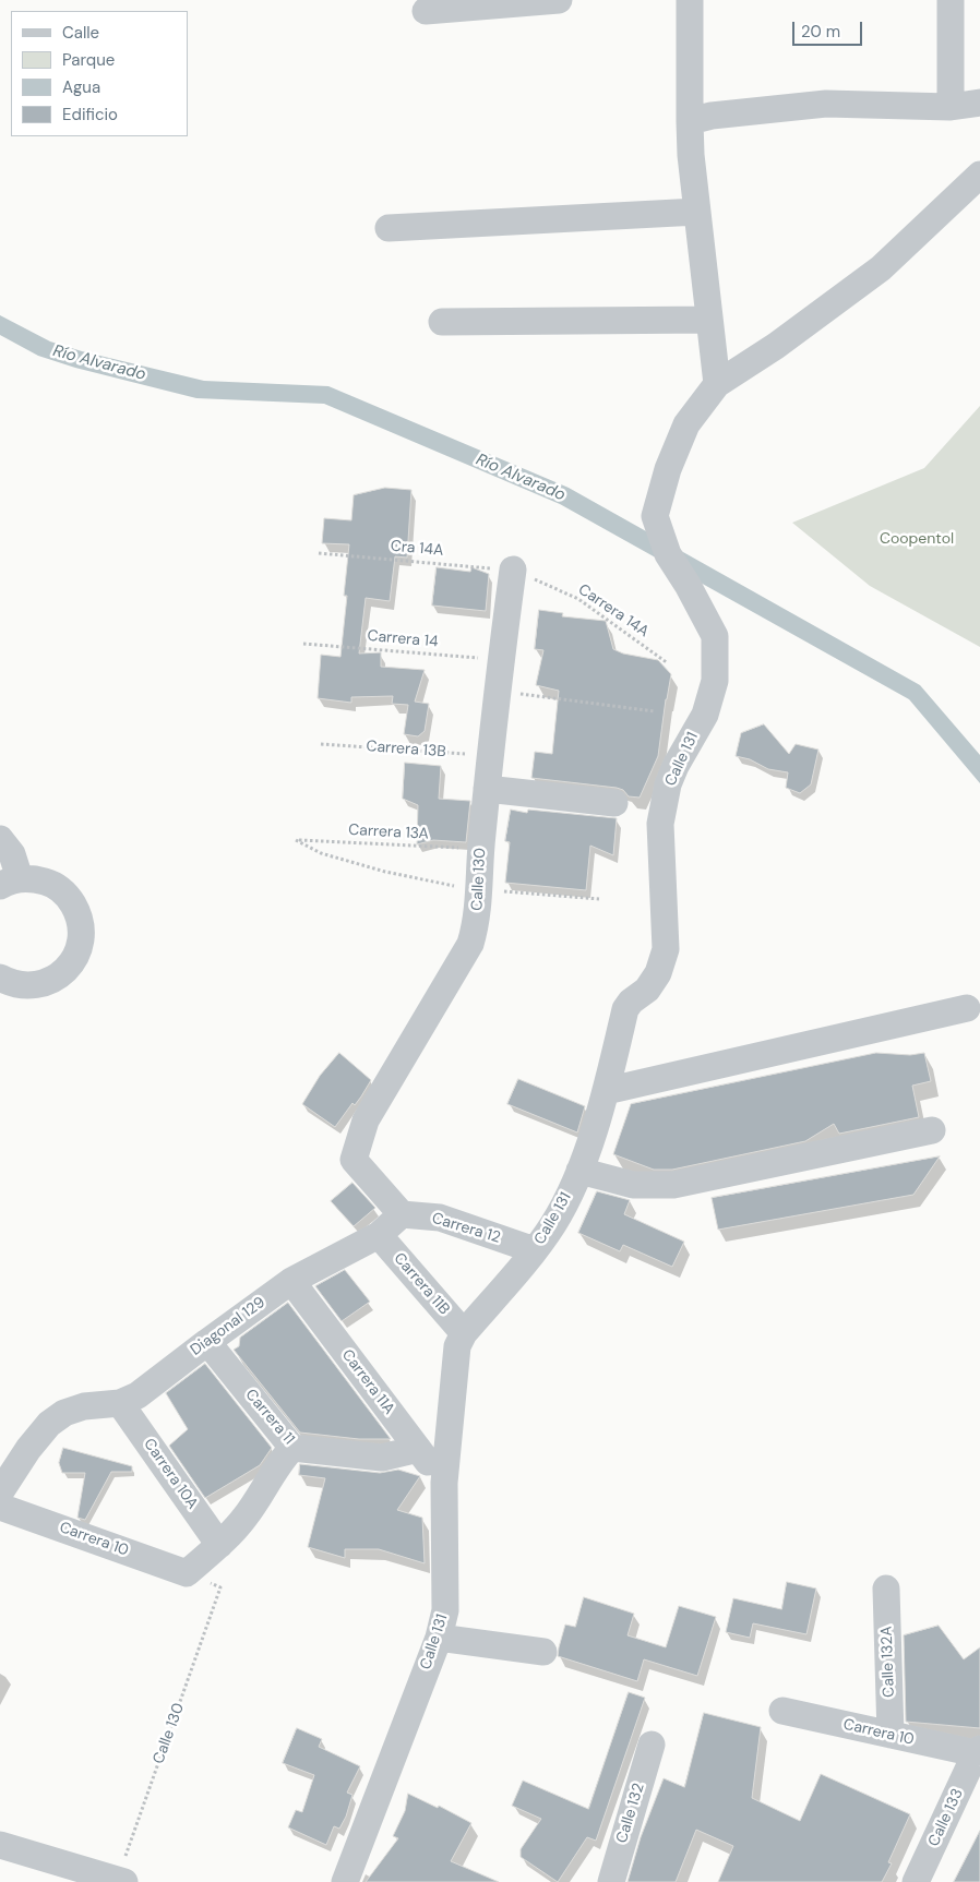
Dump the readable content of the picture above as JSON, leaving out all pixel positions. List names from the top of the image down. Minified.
{"streets":{"street":["Calle 131","Calle 130","Carrera 12","Carrera 11B","Diagonal 129","Carrera 11A","Carrera 11","Carrera 10A","Carrera 10","Calle 132A","Calle 132","Calle 133"],"path":["Cra 14A","Carrera 14A","Carrera 14","Carrera 13B","Carrera 13A"]},"crossings":[["Cra 14A","Carrera 14A"],["Cra 14A","Calle 130"],["Carrera 14A","Calle 130"],["Carrera 14","Calle 130"],["Carrera 13B","Calle 130"],["Calle 131","Carrera 12"],["Calle 131","Carrera 11B"],["Calle 131","Carrera 11A"],["Carrera 13A","Calle 130"],["Calle 130","Carrera 12"],["Calle 130","Diagonal 129"],["Carrera 12","Diagonal 129"],["Carrera 11B","Diagonal 129"],["Diagonal 129","Carrera 11A"],["Diagonal 129","Carrera 11"],["Diagonal 129","Carrera 10A"],["Carrera 11A","Carrera 11"],["Carrera 10A","Carrera 10"],["Carrera 10","Calle 132A"],["Carrera 10","Calle 133"]],"water":["Río Alvarado"],"parks":["Coopentol"],"legend":["Calle","Parque","Agua","Edificio"],"scale_bar":"20 m"}
